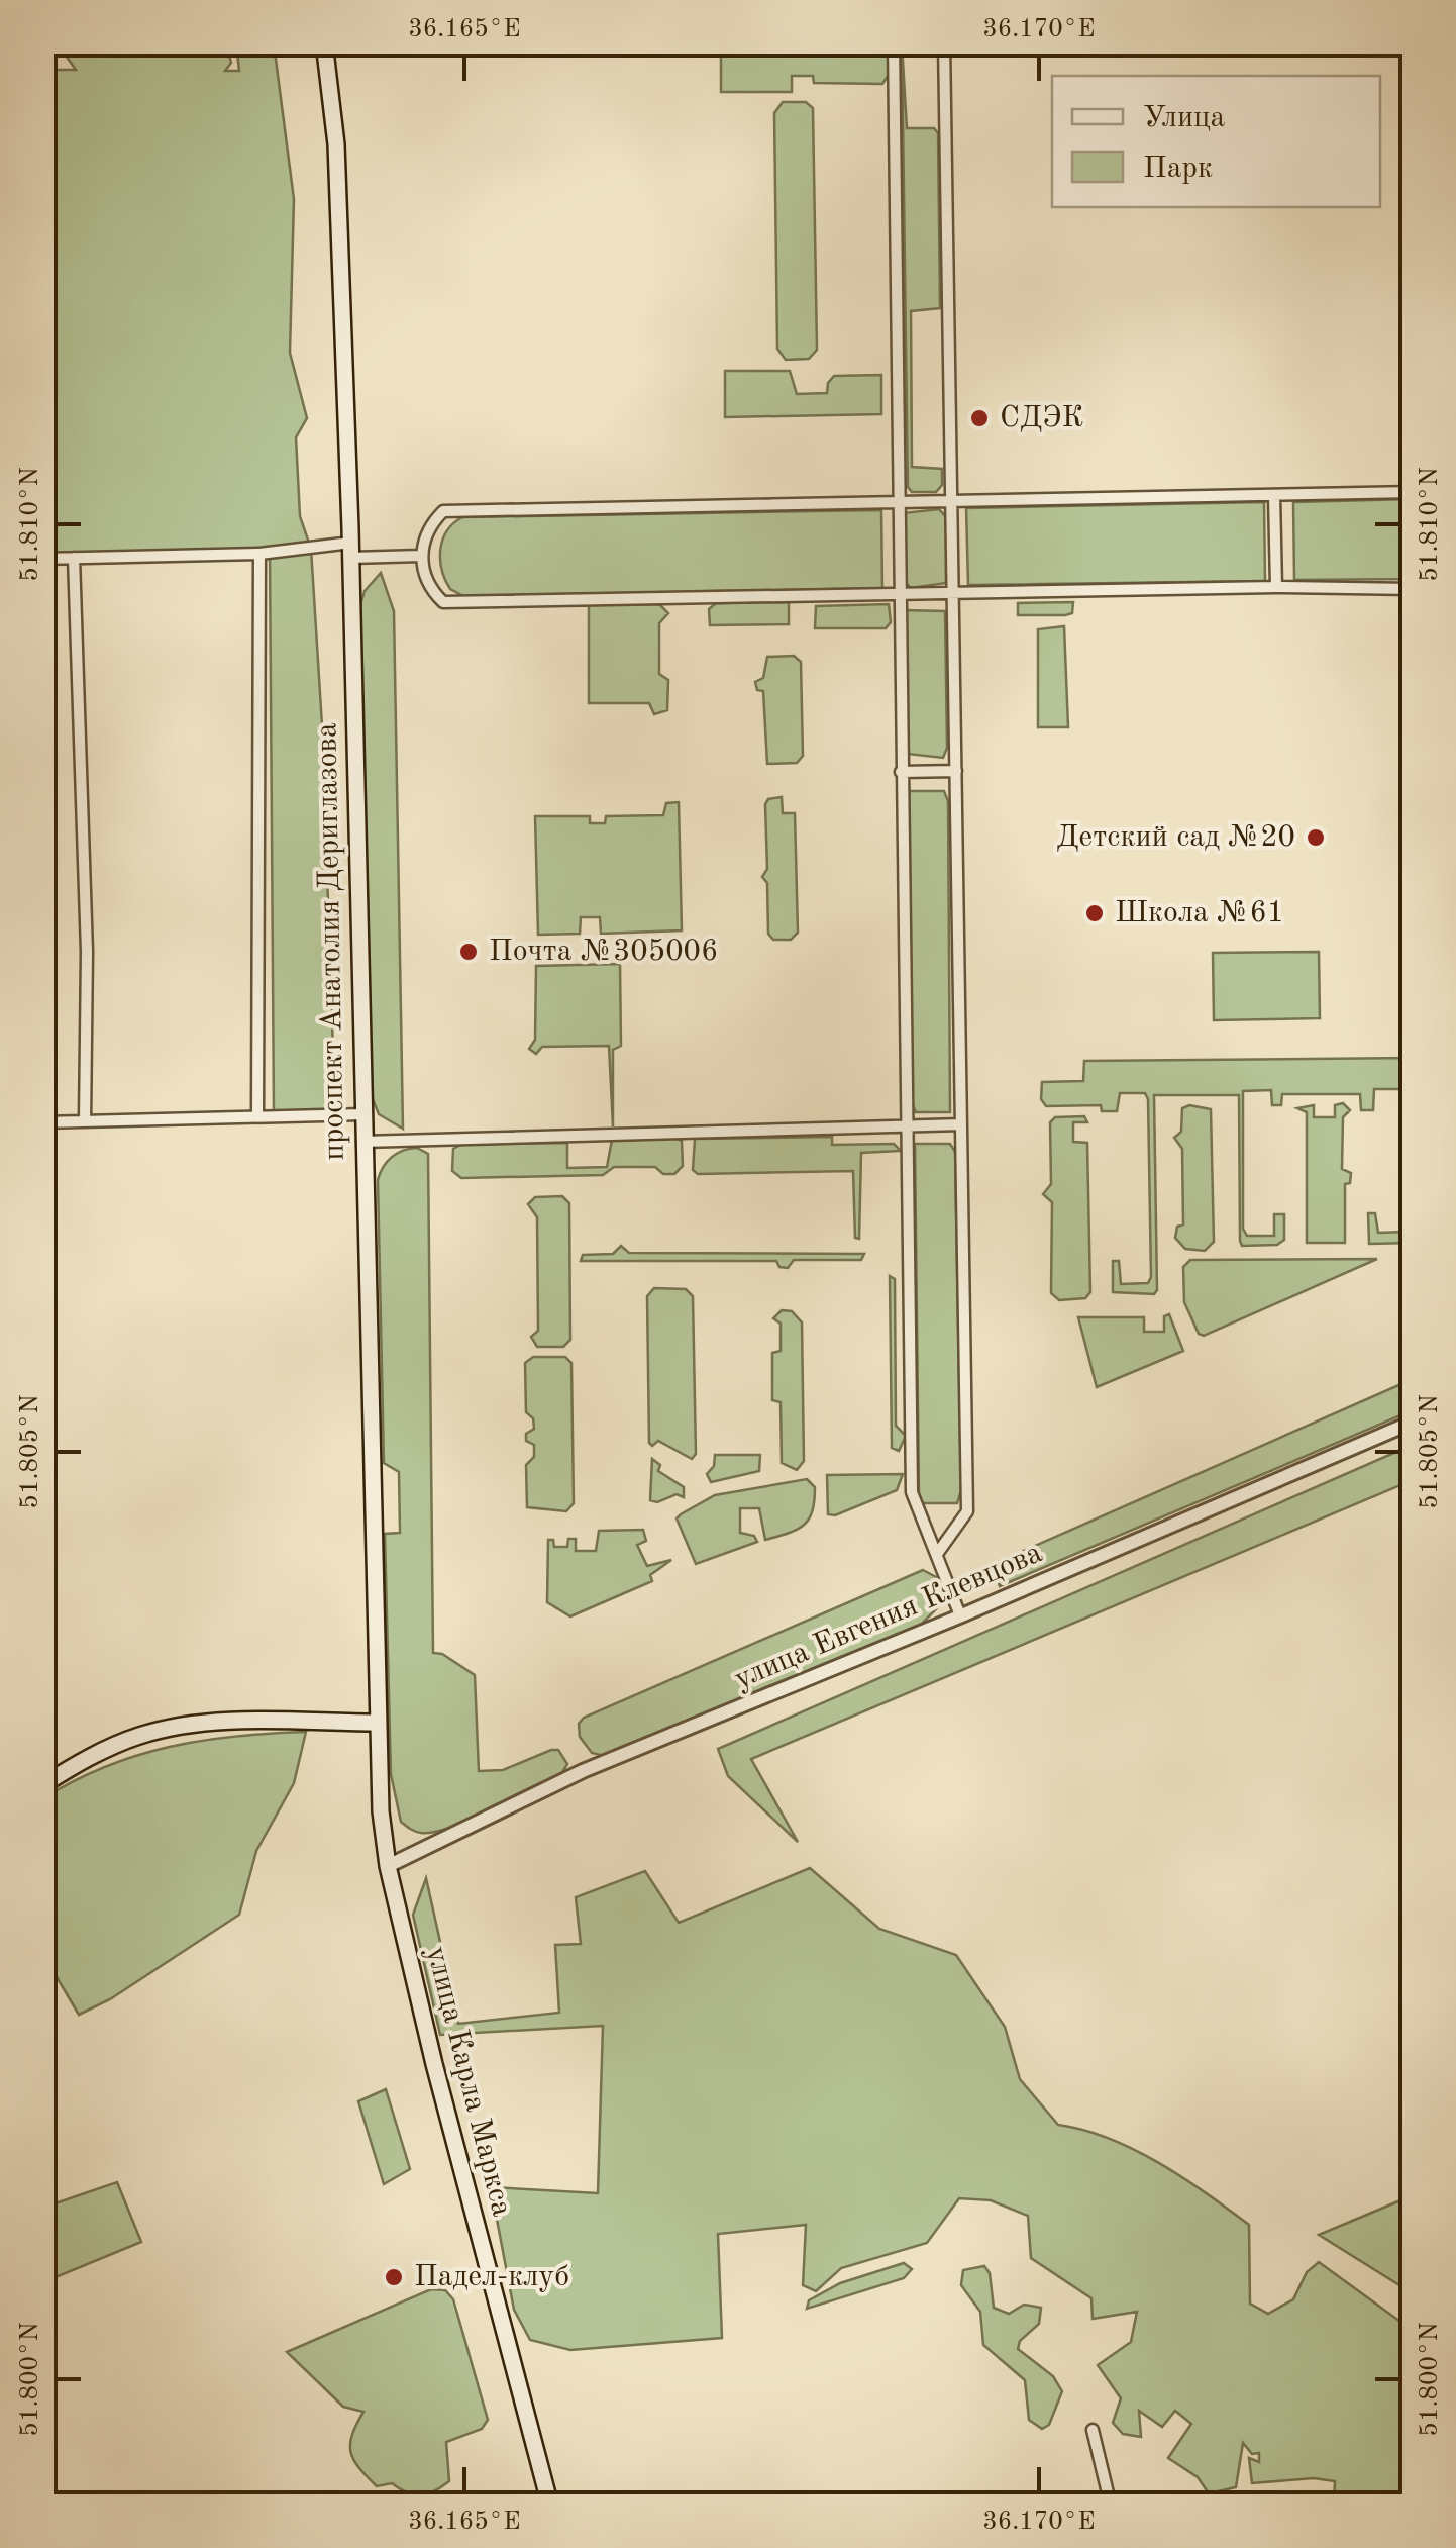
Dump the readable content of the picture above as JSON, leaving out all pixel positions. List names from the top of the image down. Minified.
{"streets":{"main road":["проспект Анатолия Дериглазова","улица Карла Маркса"],"street":["улица Евгения Клевцова"]},"crossings":[["проспект Анатолия Дериглазова","улица Евгения Клевцова"],["проспект Анатолия Дериглазова","улица Карла Маркса"],["улица Евгения Клевцова","улица Карла Маркса"]],"places":["СДЭК","Детский сад №20","Школа №61","Почта №305006","Падел-клуб"],"legend":["Улица","Парк"],"coordinates":["36.165°E","36.170°E","51.810°N","51.805°N","51.800°N"]}
